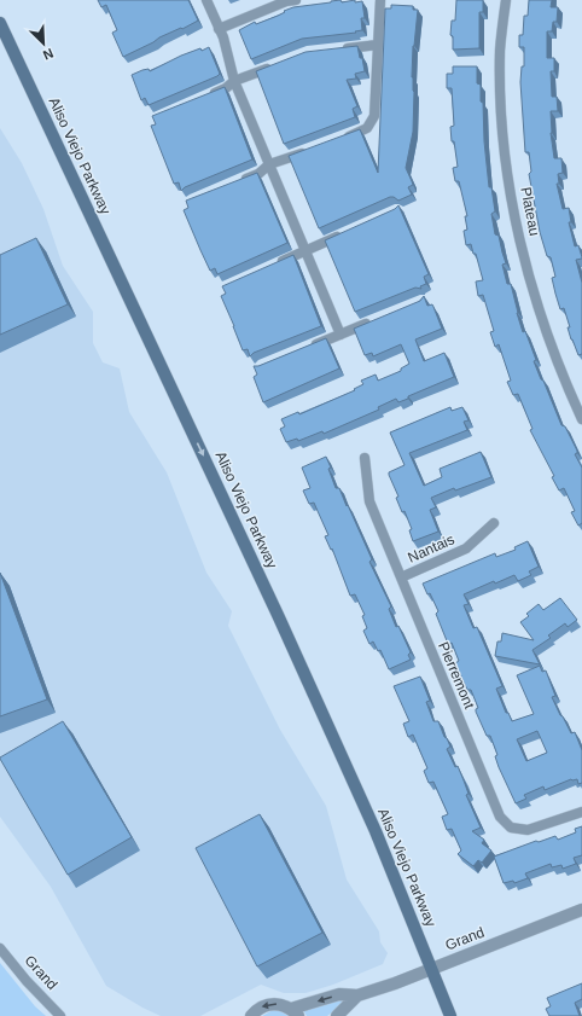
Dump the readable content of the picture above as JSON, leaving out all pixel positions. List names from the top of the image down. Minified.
{"streets":{"main road":["Aliso Viejo Parkway"],"street":["Plateau","Nantais","Pierremont","Grand"]},"crossings":[["Aliso Viejo Parkway","Grand"],["Nantais","Pierremont"]],"one_way":["Aliso Viejo Parkway"],"north":"bottom right"}
